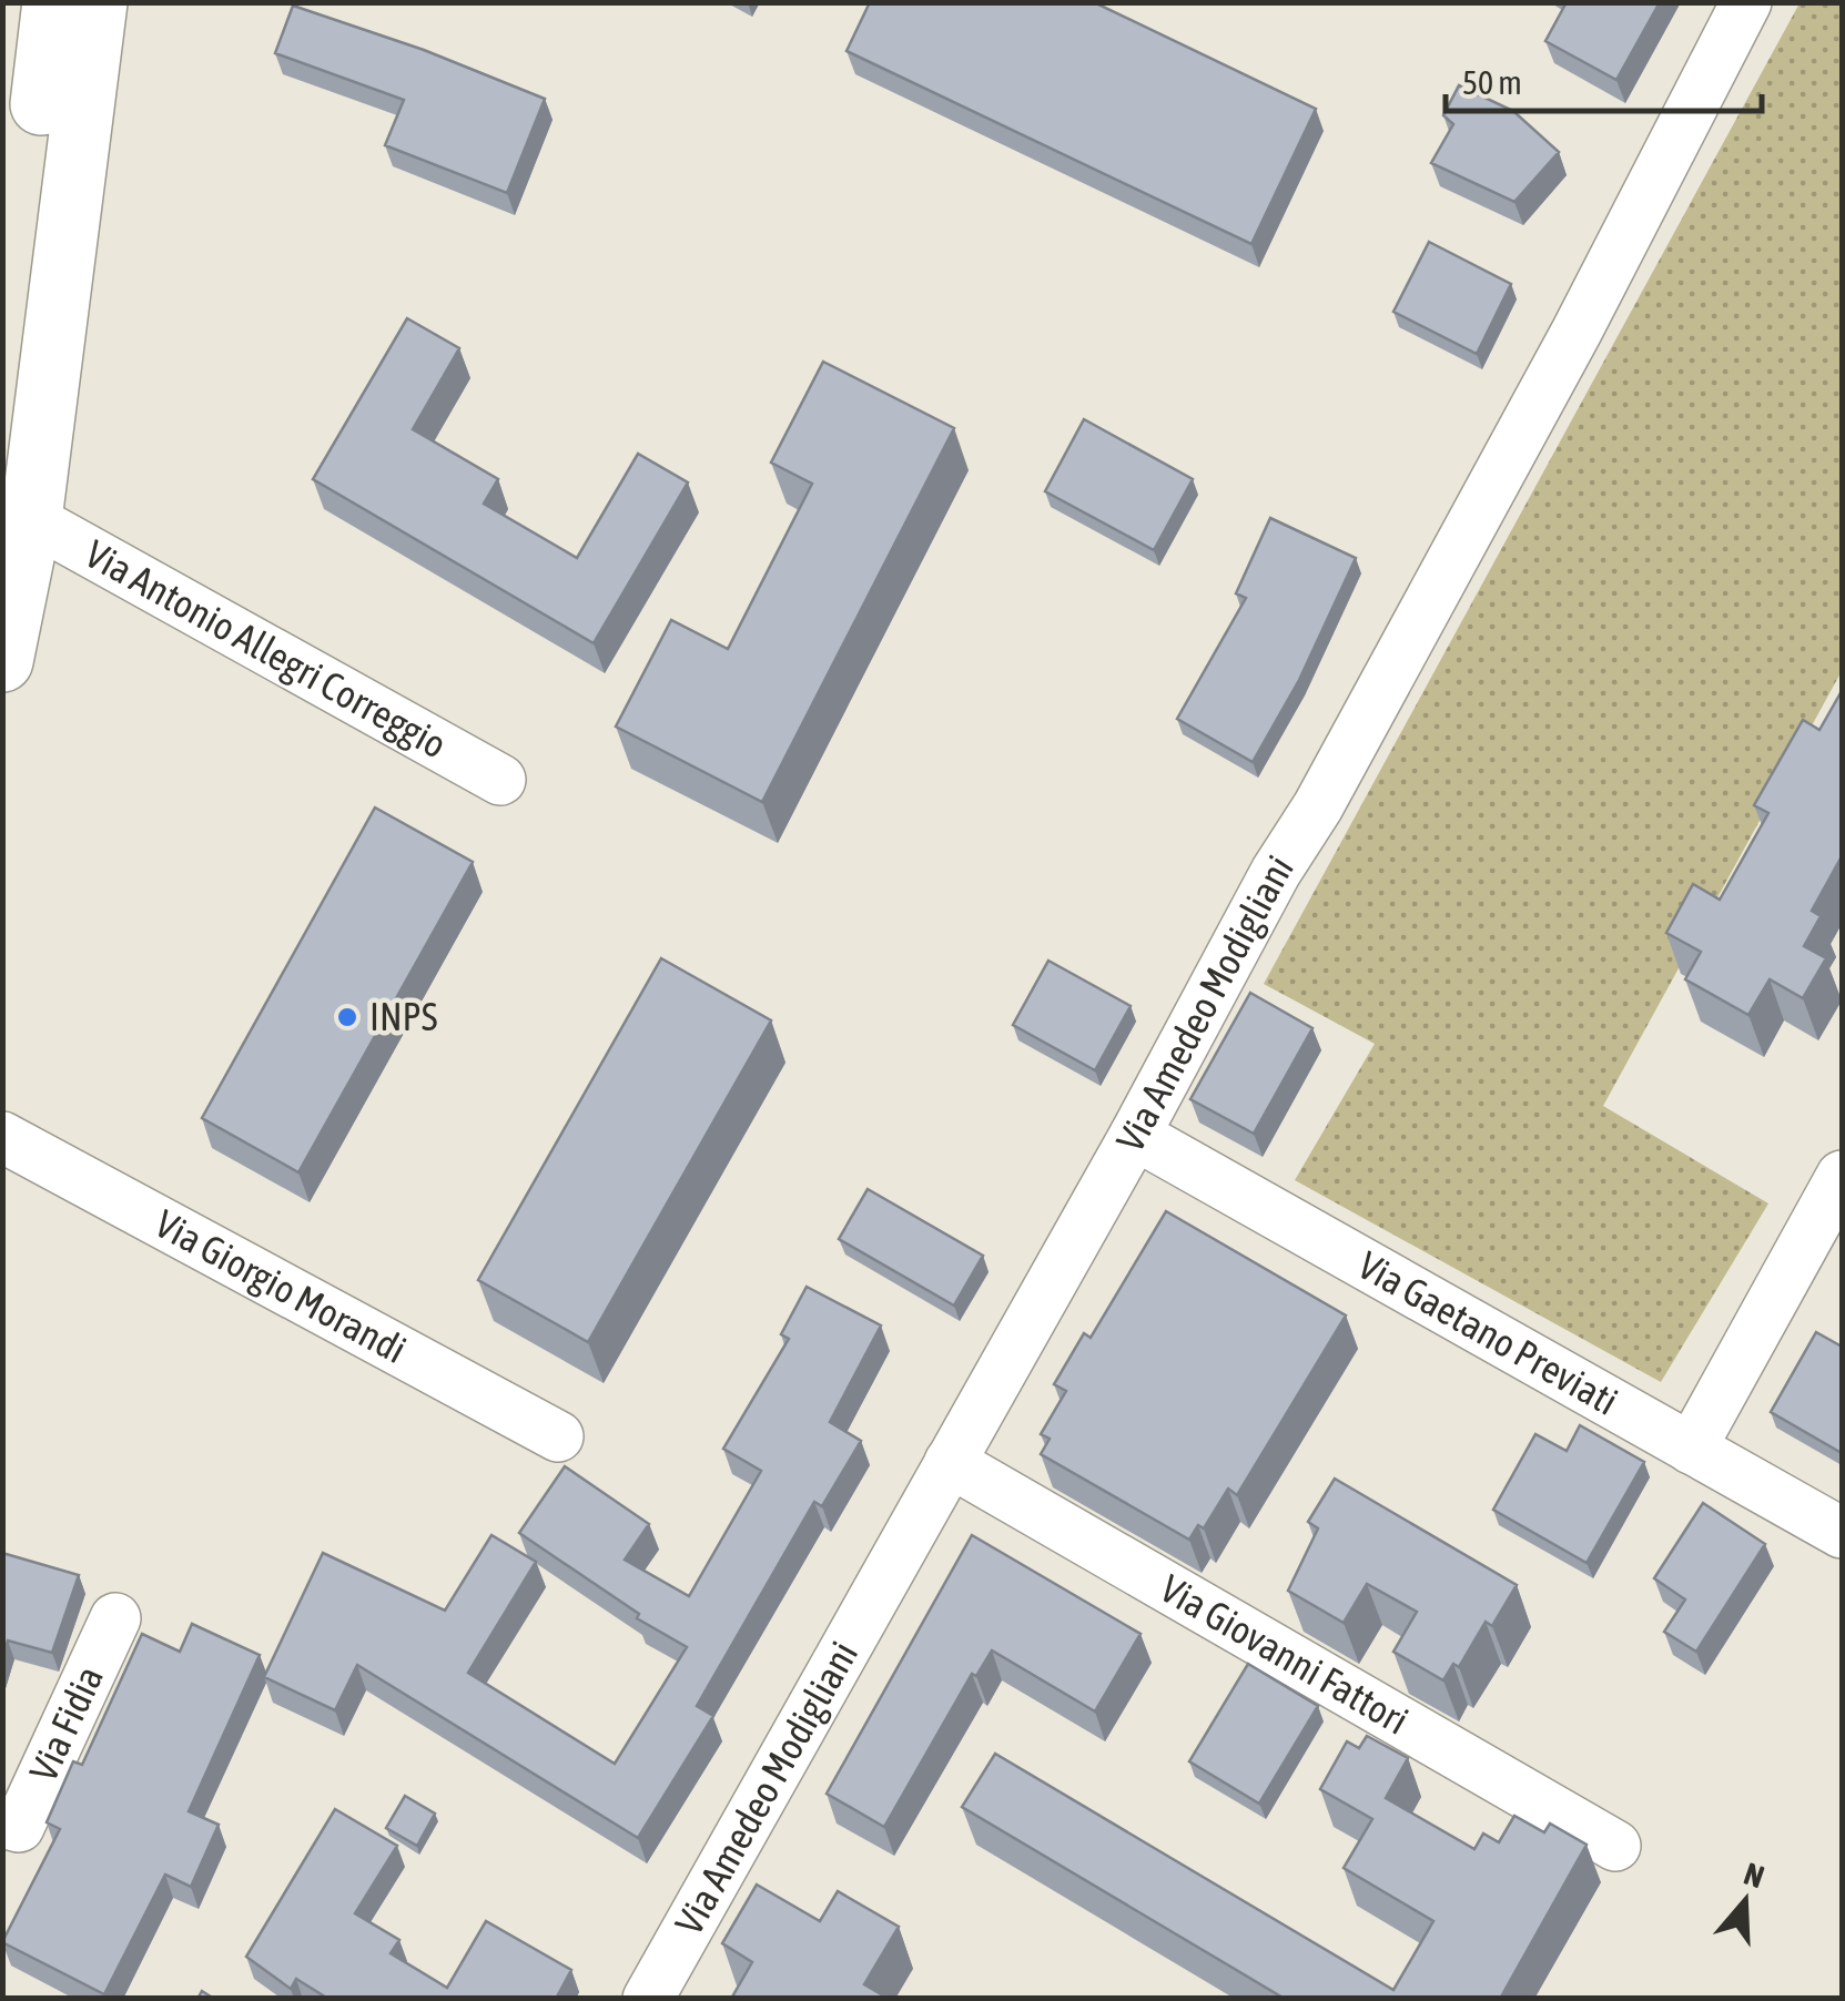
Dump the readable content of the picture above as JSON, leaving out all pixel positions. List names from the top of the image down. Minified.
{"streets":{"street":["Via Antonio Allegri Correggio","Via Amedeo Modigliani","Via Giorgio Morandi","Via Gaetano Previati","Via Giovanni Fattori","Via Fidia"]},"crossings":[["Via Amedeo Modigliani","Via Gaetano Previati"],["Via Amedeo Modigliani","Via Giovanni Fattori"]],"places":["INPS"],"scale_bar":"50 m","north":"top"}
